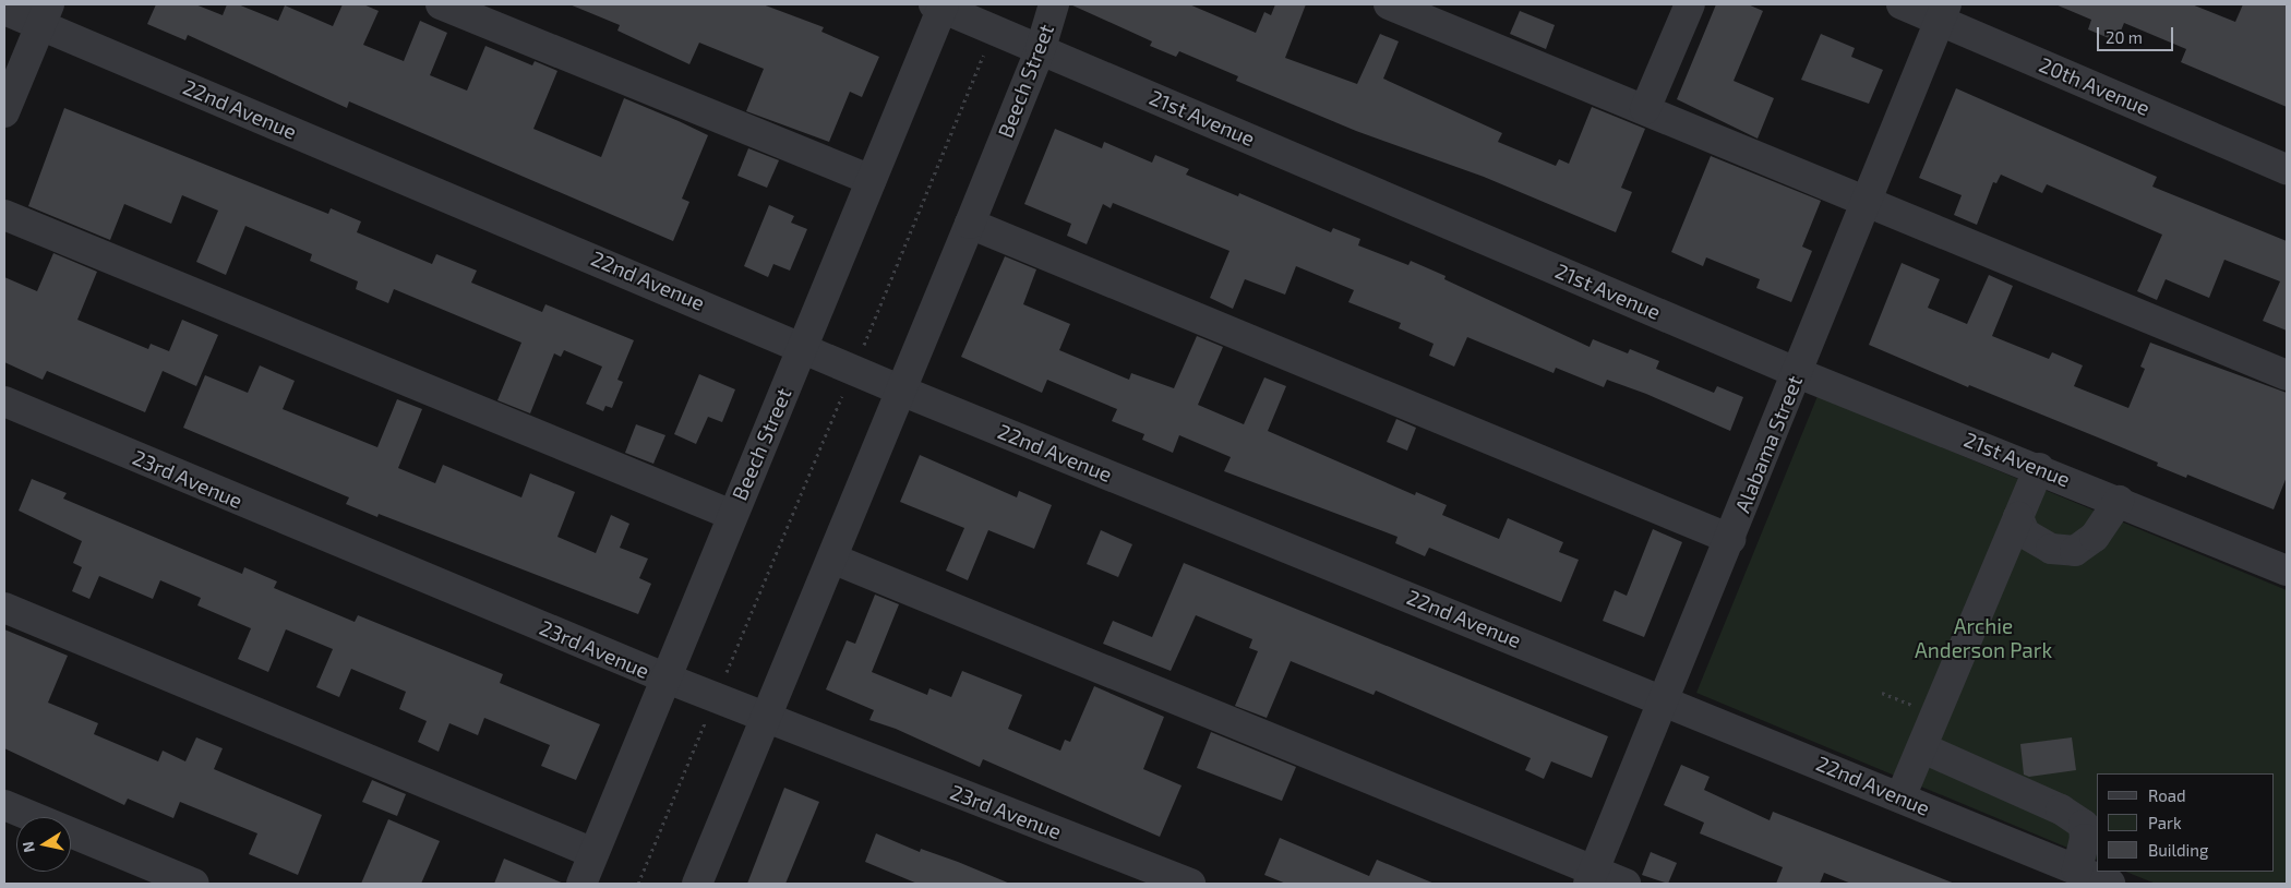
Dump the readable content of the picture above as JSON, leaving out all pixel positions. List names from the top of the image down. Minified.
{"streets":{"street":["Beech Street","20th Avenue","22nd Avenue","21st Avenue","Alabama Street","23rd Avenue"]},"crossings":[["Beech Street","22nd Avenue"],["Beech Street","21st Avenue"],["Beech Street","23rd Avenue"],["20th Avenue","Alabama Street"],["22nd Avenue","Alabama Street"],["21st Avenue","Alabama Street"]],"parks":["Archie Anderson Park"],"legend":["Road","Park","Building"],"scale_bar":"20 m","north":"left"}
